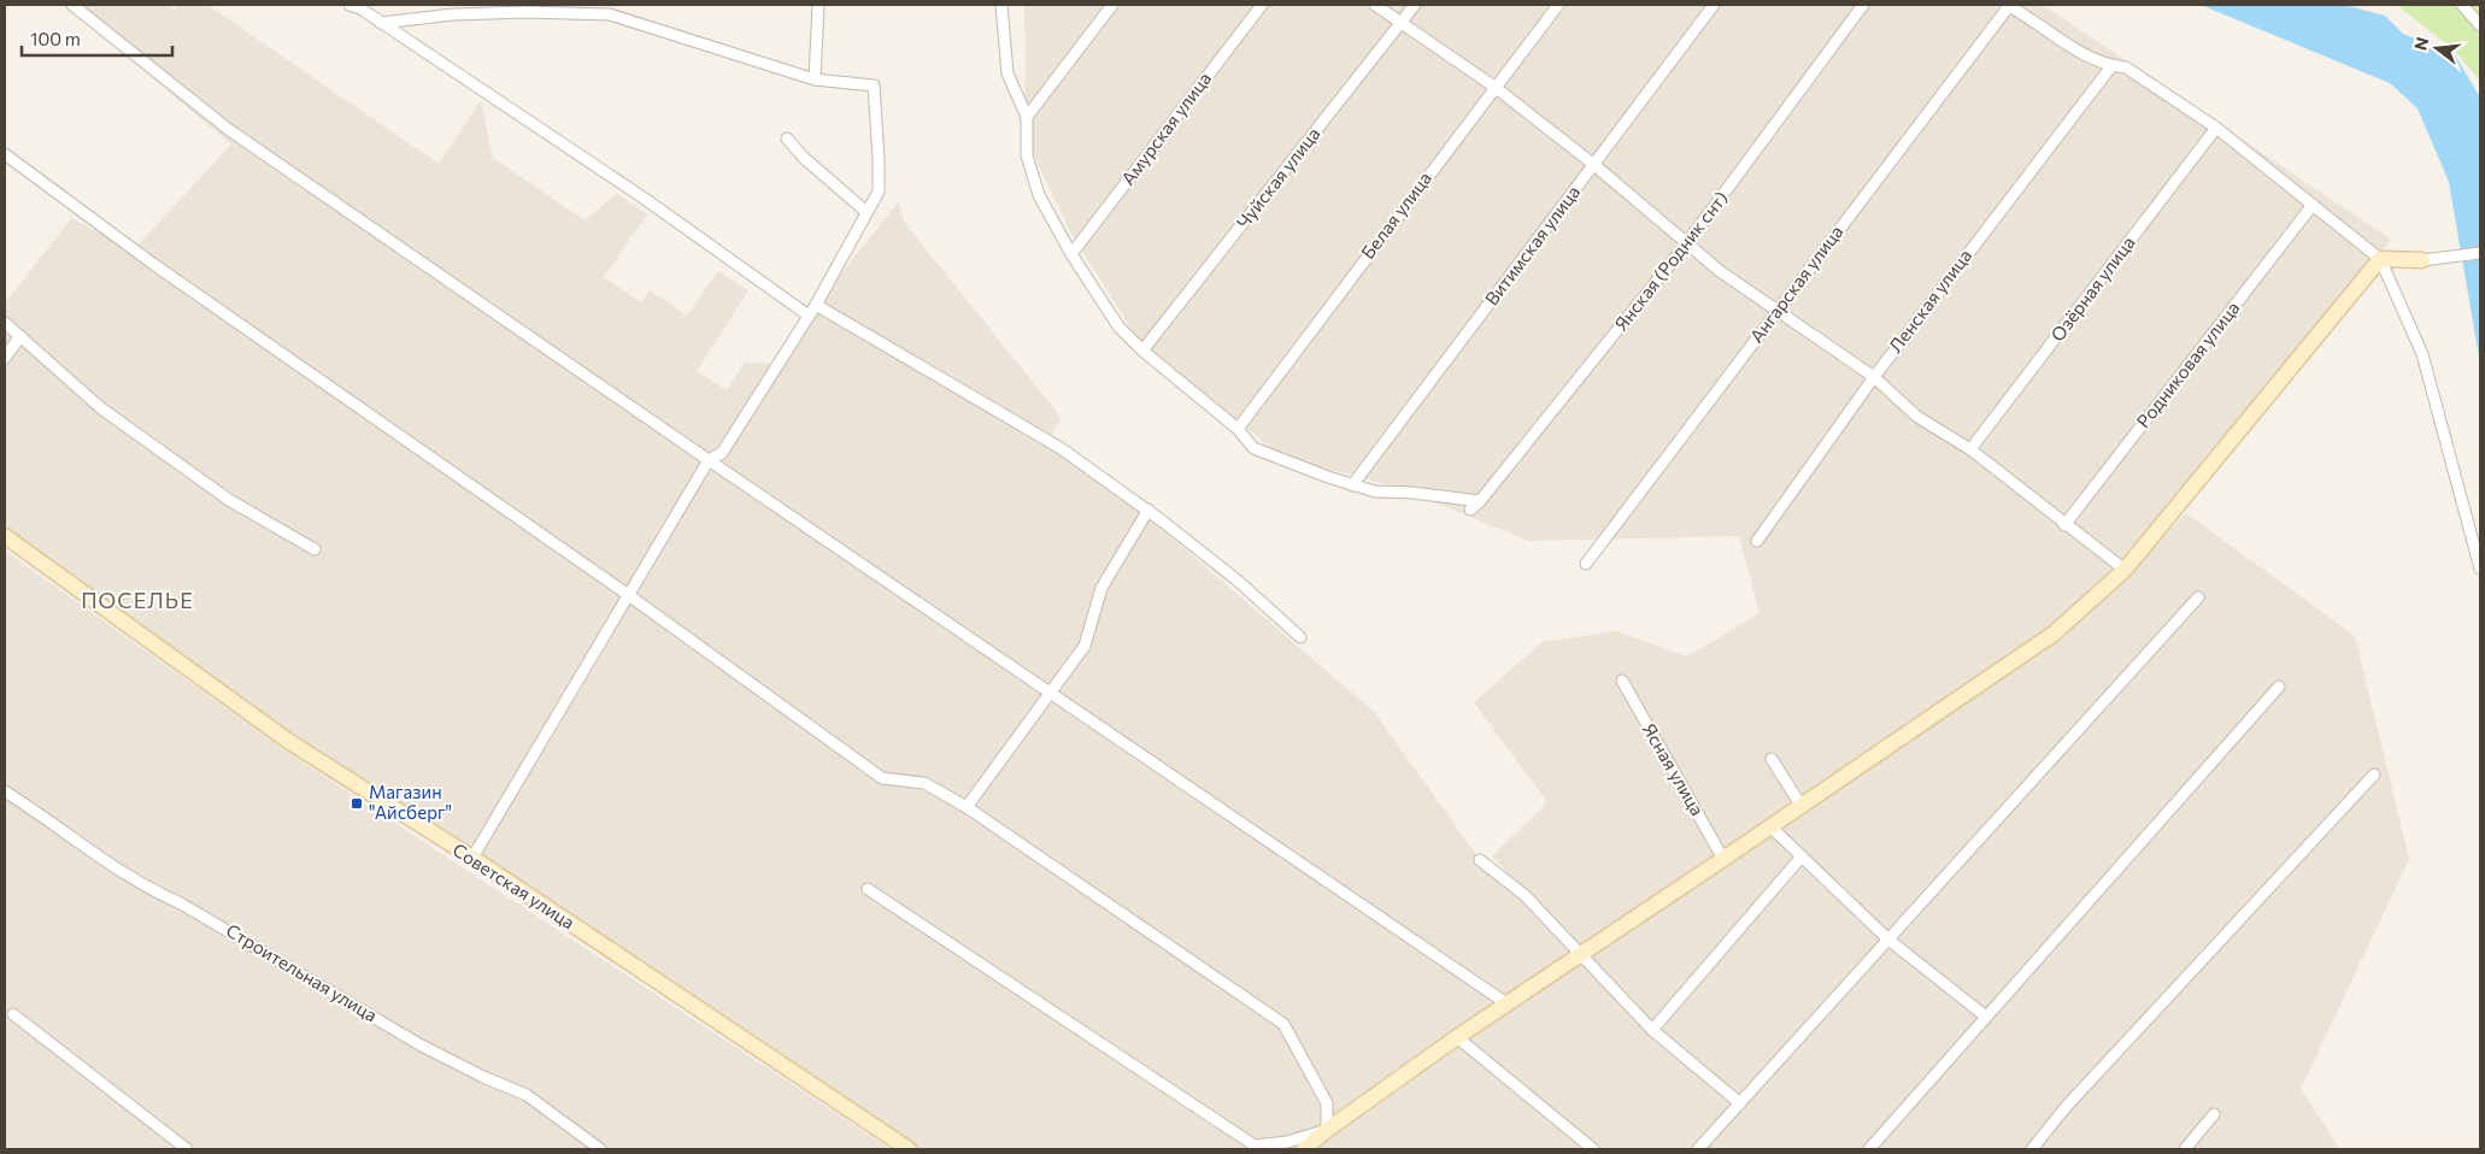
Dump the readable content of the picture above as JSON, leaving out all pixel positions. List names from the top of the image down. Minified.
{"streets":{"street":["Амурская улица","Чуйская улица","Белая улица","Витимская улица","Янская (Родник снт)","Ангарская улица","Озёрная улица","Ленская улица","Родниковая улица","Ясная улица","Советская улица","Строительная улица"]},"districts":["ПОСЕЛЬЕ"],"places":{"transit":["Магазин \"Айсберг\""]},"scale_bar":"100 m","north":"left"}
